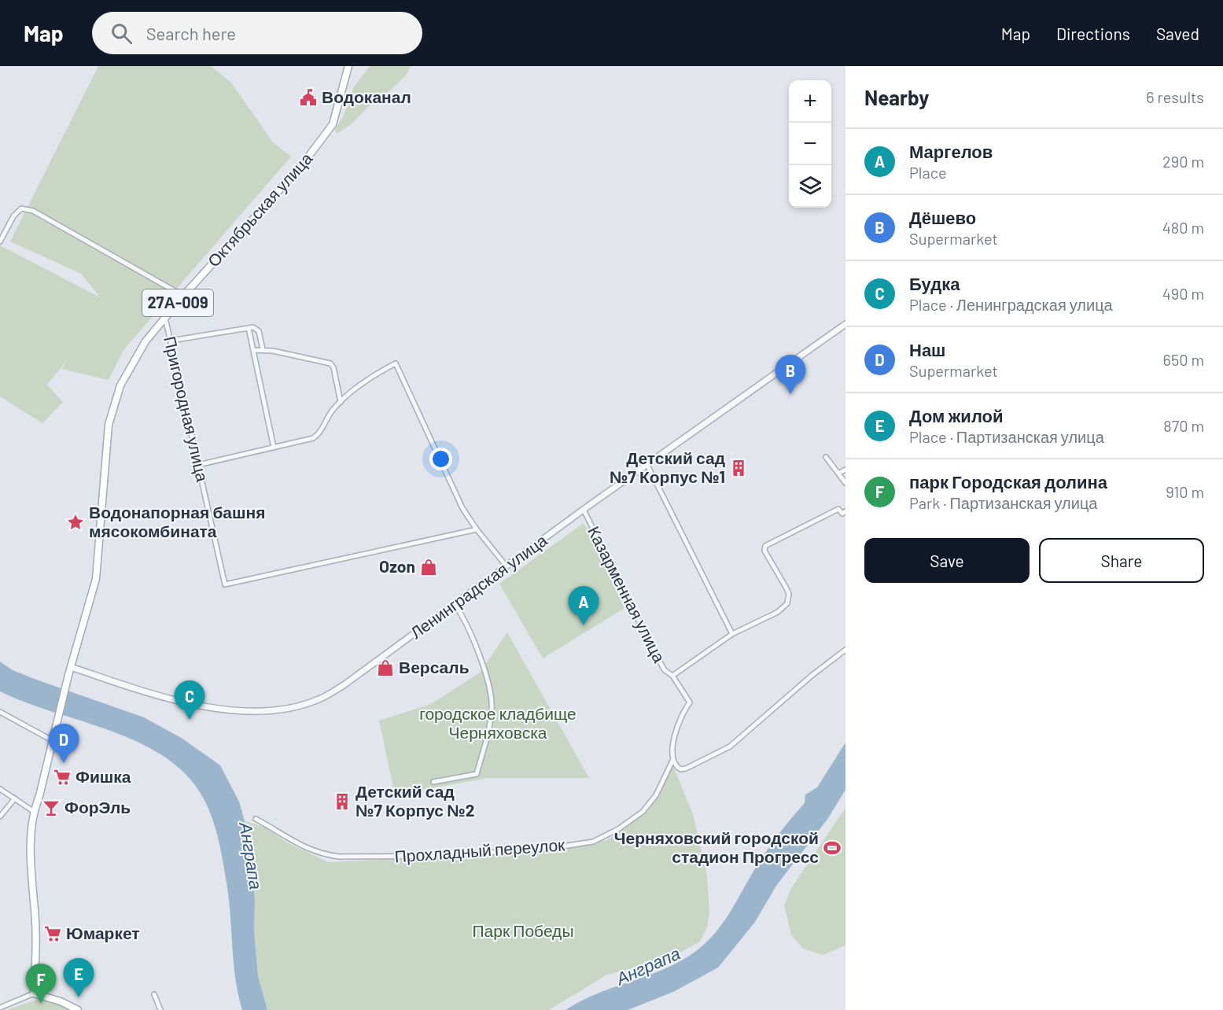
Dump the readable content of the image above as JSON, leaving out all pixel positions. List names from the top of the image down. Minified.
{"streets":{"main road":["Октябрьская улица","27А-009"],"street":["Пригородная улица","Ленинградская улица","Казарменная улица","Прохладный переулок"]},"crossings":[["Октябрьская улица","27А-009"],["Октябрьская улица","Пригородная улица"],["Октябрьская улица","Ленинградская улица"],["27А-009","Ленинградская улица"],["Ленинградская улица","Казарменная улица"]],"water":["Анграпа"],"parks":["городское кладбище Черняховска","Парк Победы"],"places":{"public building":["Водоканал"],"building":["Детский сад №7 Корпус №1","Детский сад №7 Корпус №2"],"place":["Водонапорная башня мясокомбината"],"shop":["Ozon","Версаль"],"supermarket":["Фишка","Юмаркет"],"bar":["ФорЭль"],"sports":["Черняховский городской стадион Прогресс"]},"page":{"header":"Map","search":"Search here","nav":["Map","Directions","Saved"],"heading":["Nearby","6 results"],"map_buttons":["+","−"],"list":[{"mark":"A","name":"Маргелов","note":"Place","value":"290 m"},{"mark":"B","name":"Дёшево","note":"Supermarket","value":"480 m"},{"mark":"C","name":"Будка","note":"Place · Ленинградская улица","value":"490 m"},{"mark":"D","name":"Наш","note":"Supermarket","value":"650 m"},{"mark":"E","name":"Дом жилой","note":"Place · Партизанская улица","value":"870 m"},{"mark":"F","name":"парк Городская долина","note":"Park · Партизанская улица","value":"910 m"}],"pins":["B","A","C","D","E","F"],"buttons":["Save","Share"]}}
